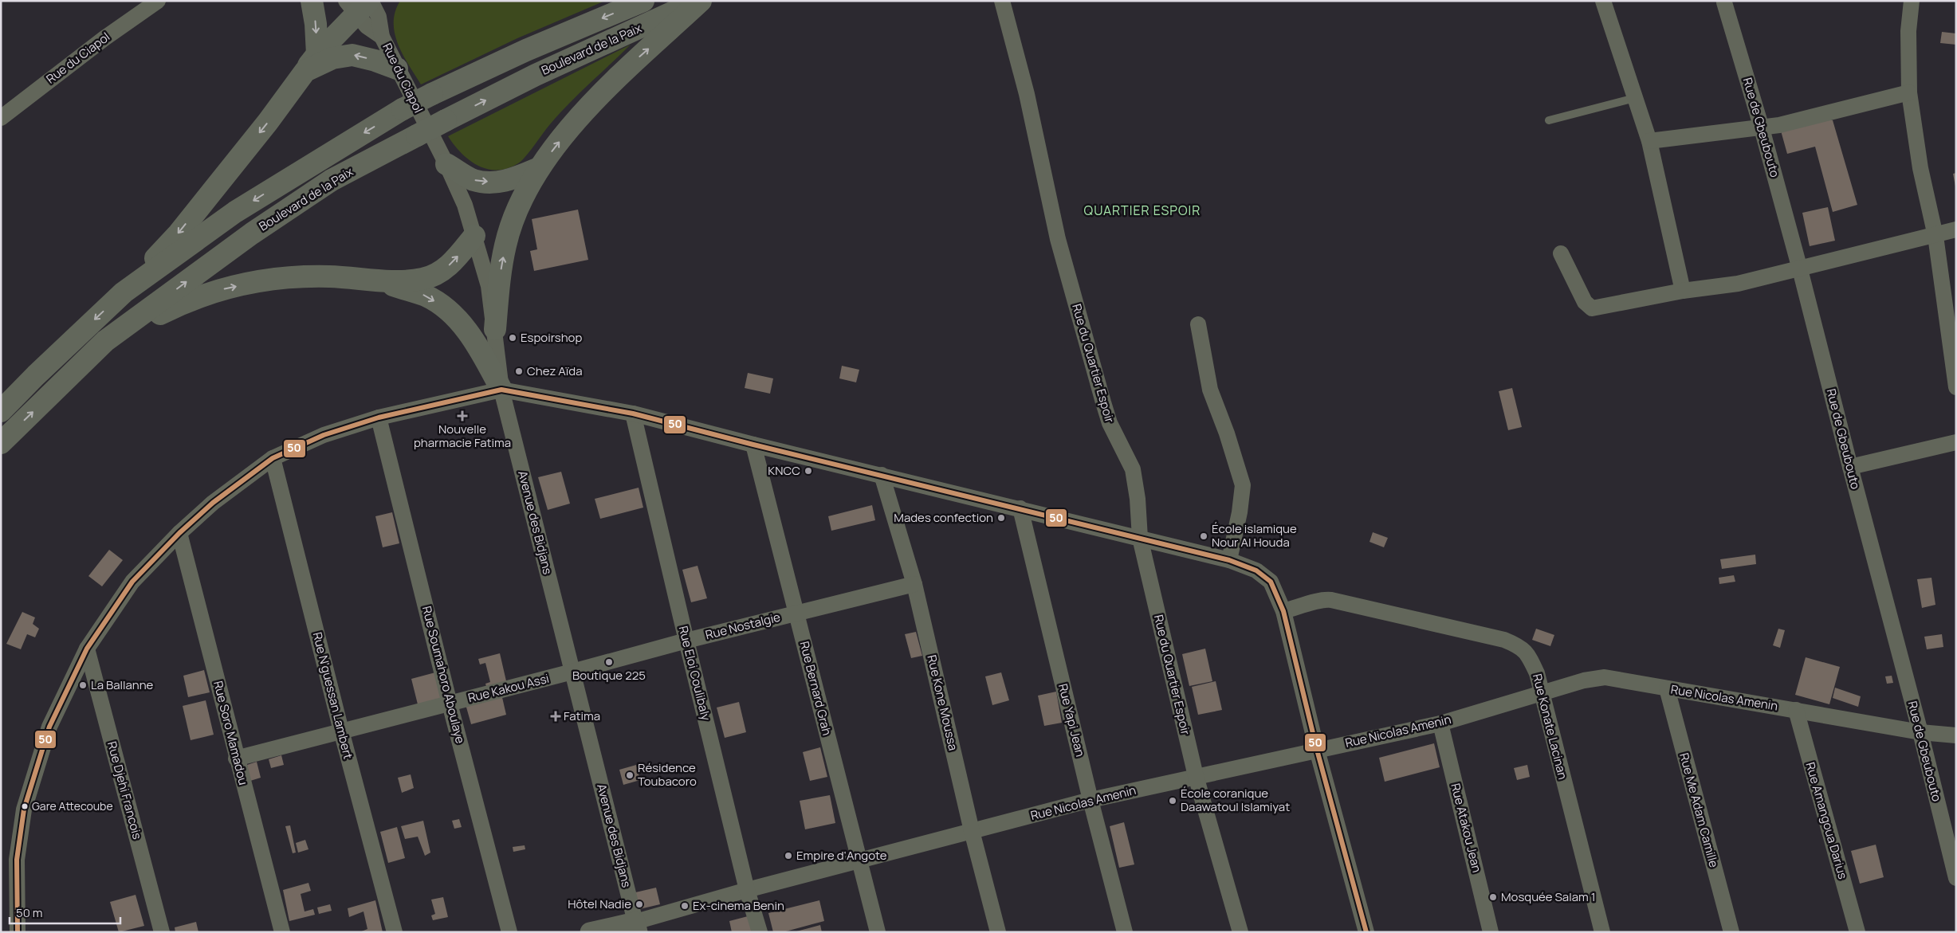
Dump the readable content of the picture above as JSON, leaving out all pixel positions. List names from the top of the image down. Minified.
{"streets":{"main road":["Boulevard de la Paix"],"street":["Rue du Ciapol","Rue de Gbeubouto","Rue du Quartier Espoir","Avenue des Bidjans","Rue Nostalgie","Rue Eloi Coulibaly","Rue Soumahoro Aboulaye","Rue Kakou Assi","Rue Bernard Grah","Rue N'guessan Lambert","Rue Nicolas Amenin","Rue Kone Moussa","Rue Yapi Jean","Rue Konate Lacinan","Rue Soro Mamadou","Rue Djehi Francois","Rue Me Adam Camille","Rue Amangoua Darius","Rue Atakou Jean"]},"crossings":[["Boulevard de la Paix","Rue du Ciapol"],["Boulevard de la Paix","Avenue des Bidjans"],["Rue du Ciapol","Avenue des Bidjans"],["Rue de Gbeubouto","Rue Nicolas Amenin"],["Rue du Quartier Espoir","Rue Nicolas Amenin"],["Avenue des Bidjans","Rue Nostalgie"],["Avenue des Bidjans","Rue Kakou Assi"],["Avenue des Bidjans","Rue Nicolas Amenin"],["Rue Nostalgie","Rue Eloi Coulibaly"],["Rue Nostalgie","Rue Kakou Assi"],["Rue Nostalgie","Rue Bernard Grah"],["Rue Nostalgie","Rue Kone Moussa"],["Rue Eloi Coulibaly","Rue Nicolas Amenin"],["Rue Soumahoro Aboulaye","Rue Kakou Assi"],["Rue Kakou Assi","Rue N'guessan Lambert"],["Rue Kakou Assi","Rue Soro Mamadou"],["Rue Bernard Grah","Rue Nicolas Amenin"],["Rue Nicolas Amenin","Rue Kone Moussa"],["Rue Nicolas Amenin","Rue Yapi Jean"],["Rue Nicolas Amenin","Rue Konate Lacinan"],["Rue Nicolas Amenin","Rue Me Adam Camille"],["Rue Nicolas Amenin","Rue Amangoua Darius"],["Rue Nicolas Amenin","Rue Atakou Jean"]],"districts":["QUARTIER ESPOIR"],"places":{"other":["Espoirshop","Chez Aïda","KNCC","Mades confection","École islamique Nour Al Houda","Boutique 225","La Ballanne","Résidence Toubacoro","École coranique Daawatoul Islamiyat","Gare Attecoube","Empire d‘Angote","Mosquée Salam 1","Hôtel Nadie","Ex-cinema Benin"],"health":["Nouvelle pharmacie Fatima","Fatima"]},"lines":["transit line 50"],"scale_bar":"50 m"}
